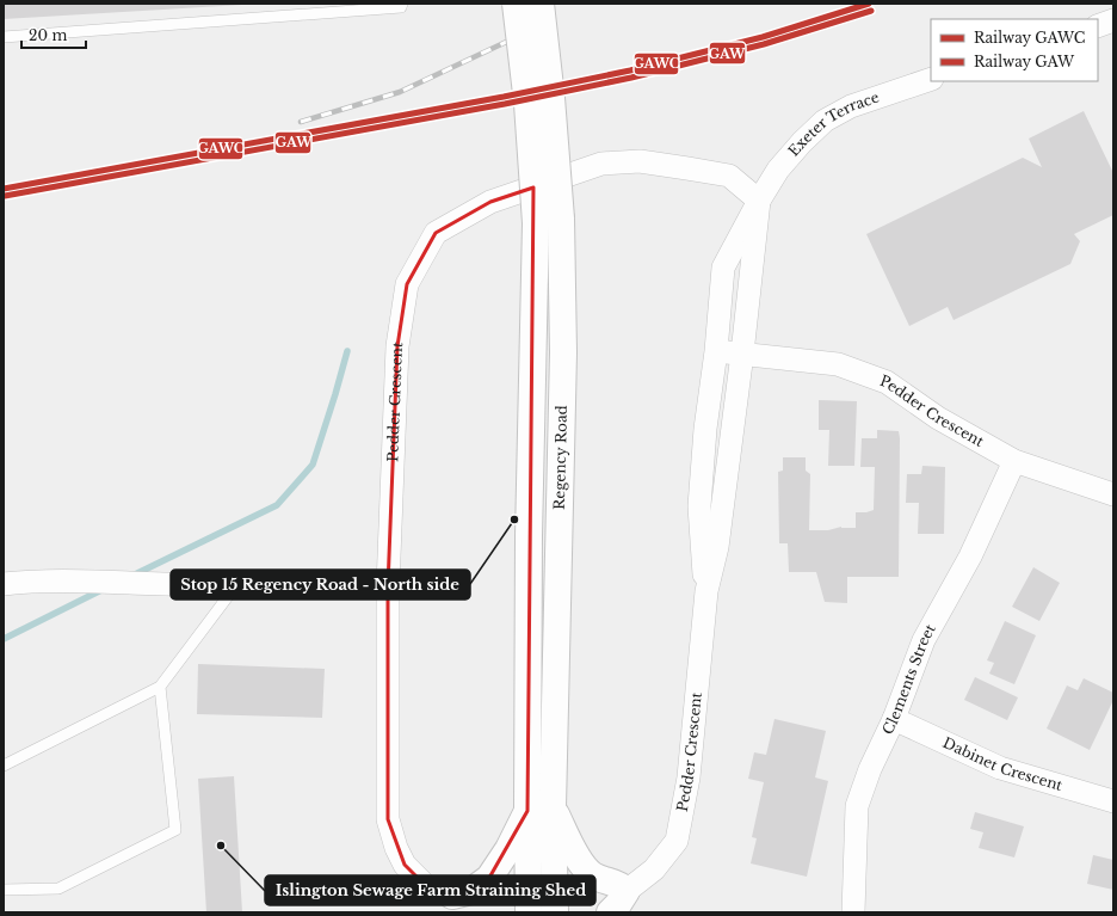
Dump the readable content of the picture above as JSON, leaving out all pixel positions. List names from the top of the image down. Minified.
{"streets":{"main road":["Regency Road"],"street":["Exeter Terrace","Pedder Crescent","Clements Street","Dabinet Crescent"]},"crossings":[["Exeter Terrace","Pedder Crescent"],["Pedder Crescent","Clements Street"],["Clements Street","Dabinet Crescent"]],"places":["Stop 15 Regency Road - North side","Islington Sewage Farm Straining Shed"],"lines":["rail line GAWC","rail line GAW"],"legend":["Railway GAWC","Railway GAW"],"scale_bar":"20 m"}
